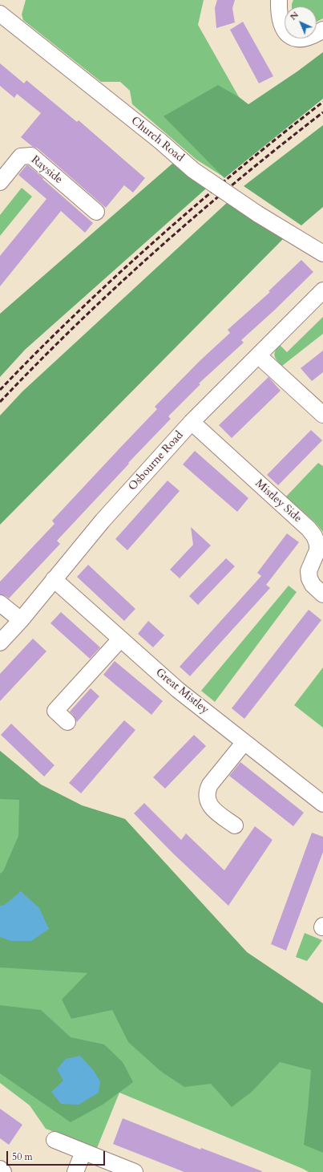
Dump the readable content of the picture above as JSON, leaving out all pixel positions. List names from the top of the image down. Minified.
{"streets":{"street":["Church Road","Rayside","Osbourne Road","Mistley Side","Great Mistley"]},"crossings":[["Osbourne Road","Mistley Side"],["Osbourne Road","Great Mistley"]],"scale_bar":"50 m","north":"top left"}
